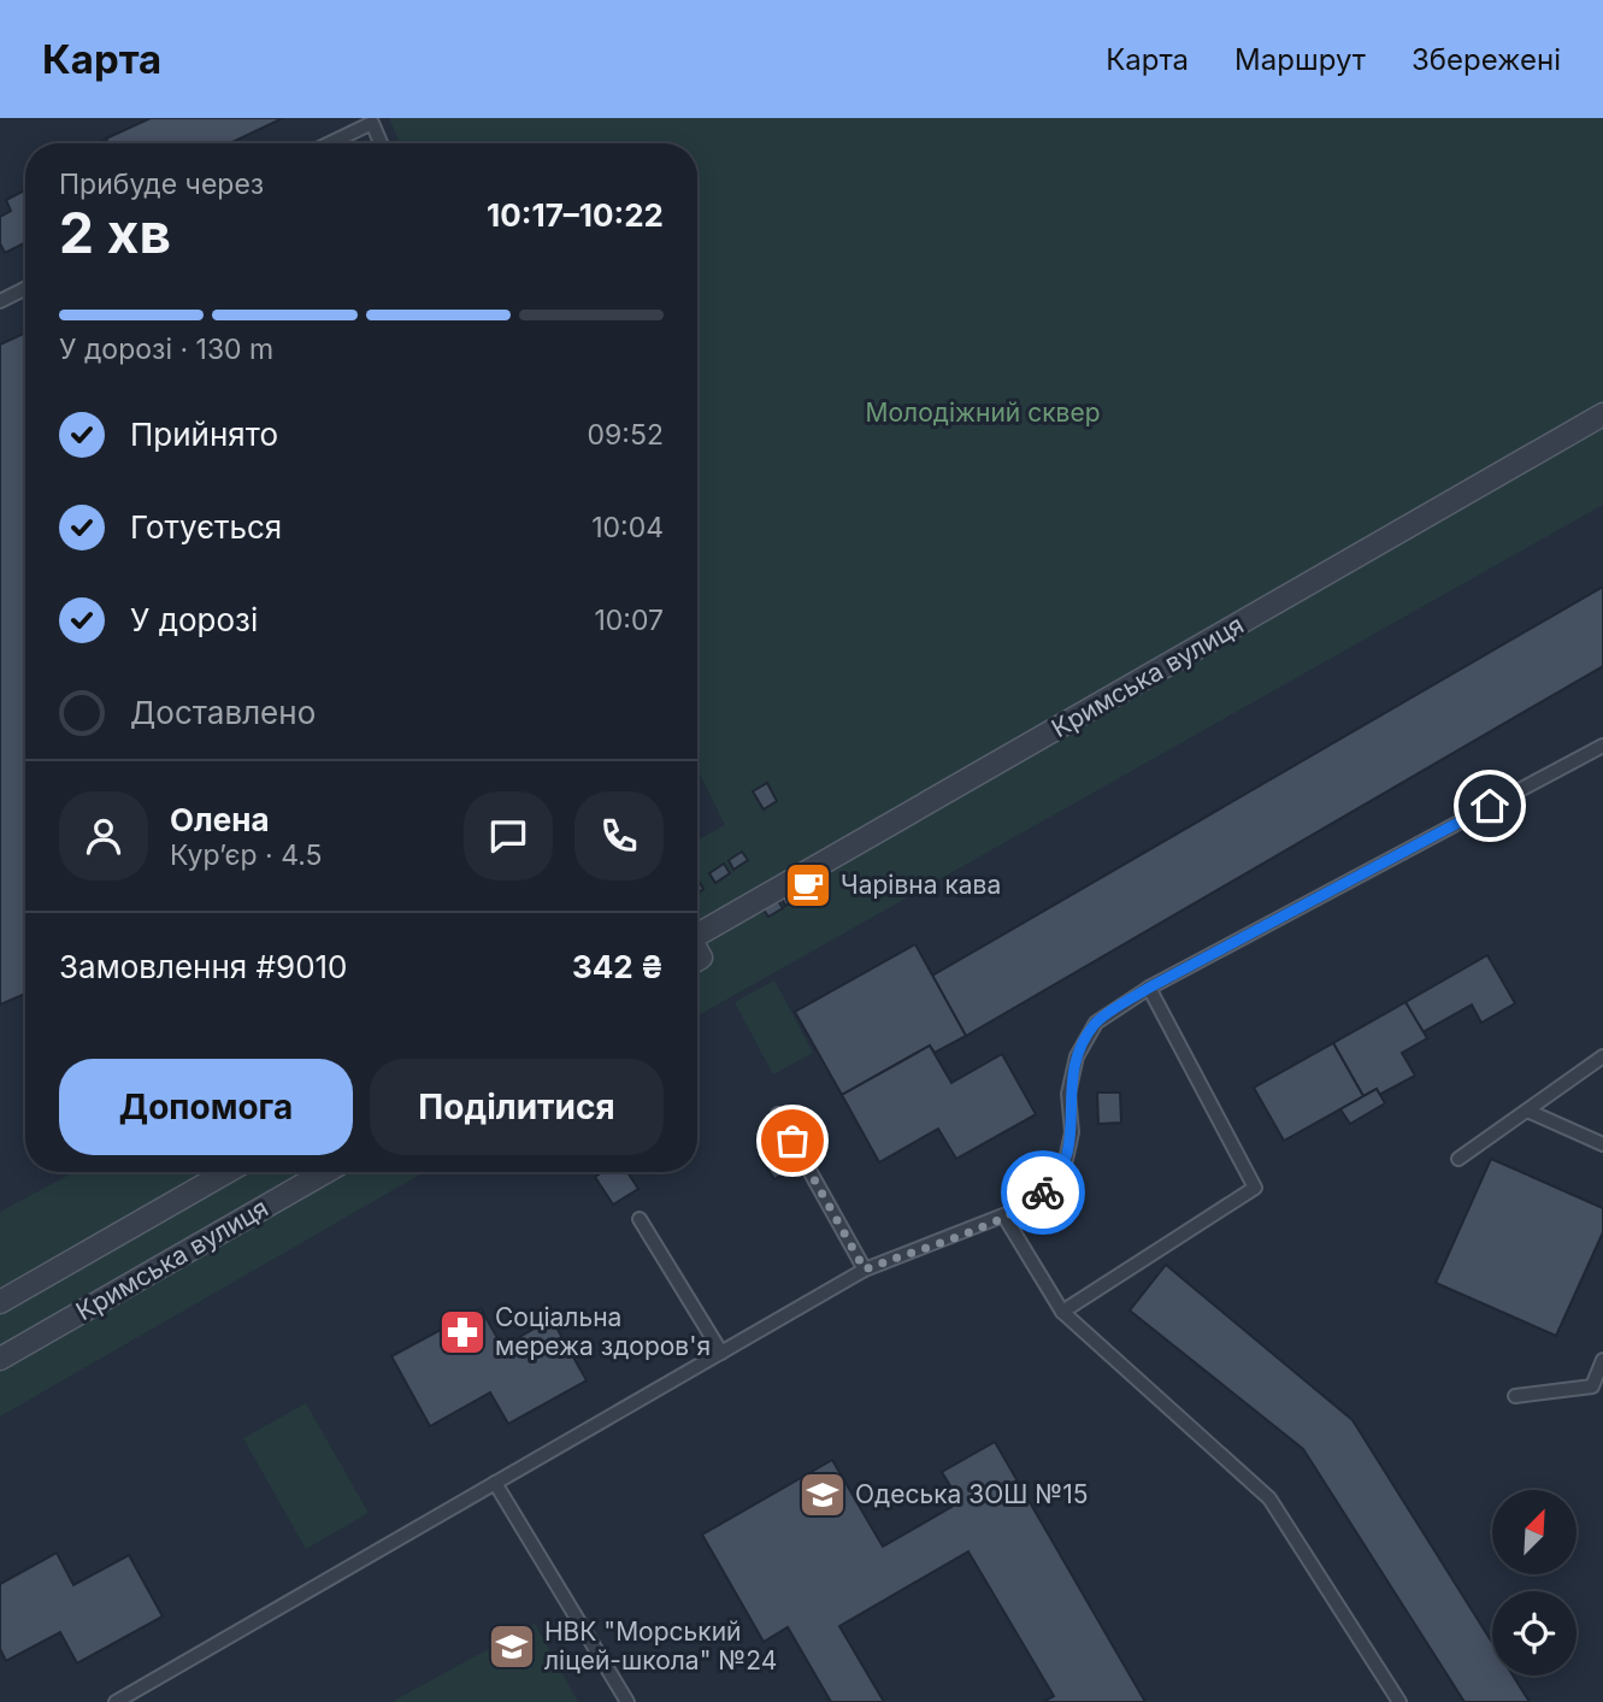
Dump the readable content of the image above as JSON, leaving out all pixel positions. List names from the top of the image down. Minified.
{"streets":{"street":["Кримська вулиця"]},"parks":["Молодіжний сквер"],"places":{"cafe":["Чарівна кава"],"pharmacy":["Соціальна мережа здоров'я"],"school or university":["Одеська ЗОШ №15","НВК \"Морський ліцей-школа\" №24"]},"north":"top right","page":{"header":"Карта","nav":["Карта","Маршрут","Збережені"],"heading":["2 хв","Прибуде через","10:17–10:22"],"panel":["Олена","Кур’єр · 4.5","Замовлення #9010","342 ₴"],"bar":"У дорозі · 130 m","list":[["Прийнято","09:52"],["Готується","10:04"],["У дорозі","10:07"],"Доставлено"],"buttons":["Допомога","Поділитися"]}}
